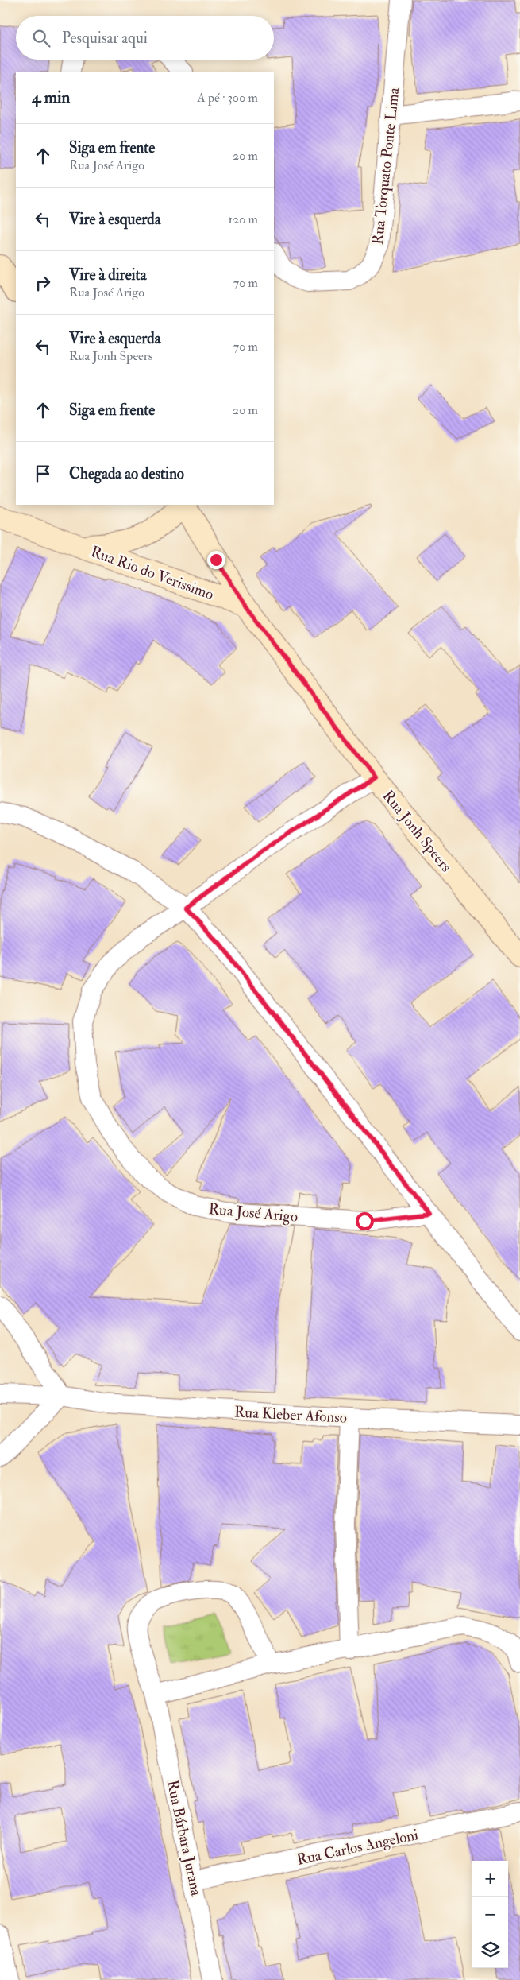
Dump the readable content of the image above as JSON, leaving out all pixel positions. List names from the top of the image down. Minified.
{"streets":{"main road":["Rua Rio do Verissimo","Rua Jonh Speers"],"street":["Rua Torquato Ponte Lima","Rua José Arigo","Rua Kleber Afonso","Rua Bárbara Jurana","Rua Carlos Angeloni"]},"crossings":[["Rua Rio do Verissimo","Rua Jonh Speers"],["Rua Jonh Speers","Rua José Arigo"],["Rua Bárbara Jurana","Rua Carlos Angeloni"]],"page":{"search":"Pesquisar aqui","heading":["4 min","A pé · 300 m"],"list":[["Siga em frente","Rua José Arigo","20 m"],["Vire à esquerda","120 m"],["Vire à direita","Rua José Arigo","70 m"],["Vire à esquerda","Rua Jonh Speers","70 m"],["Siga em frente","20 m"],"Chegada ao destino"],"map_buttons":["+","−"]}}
